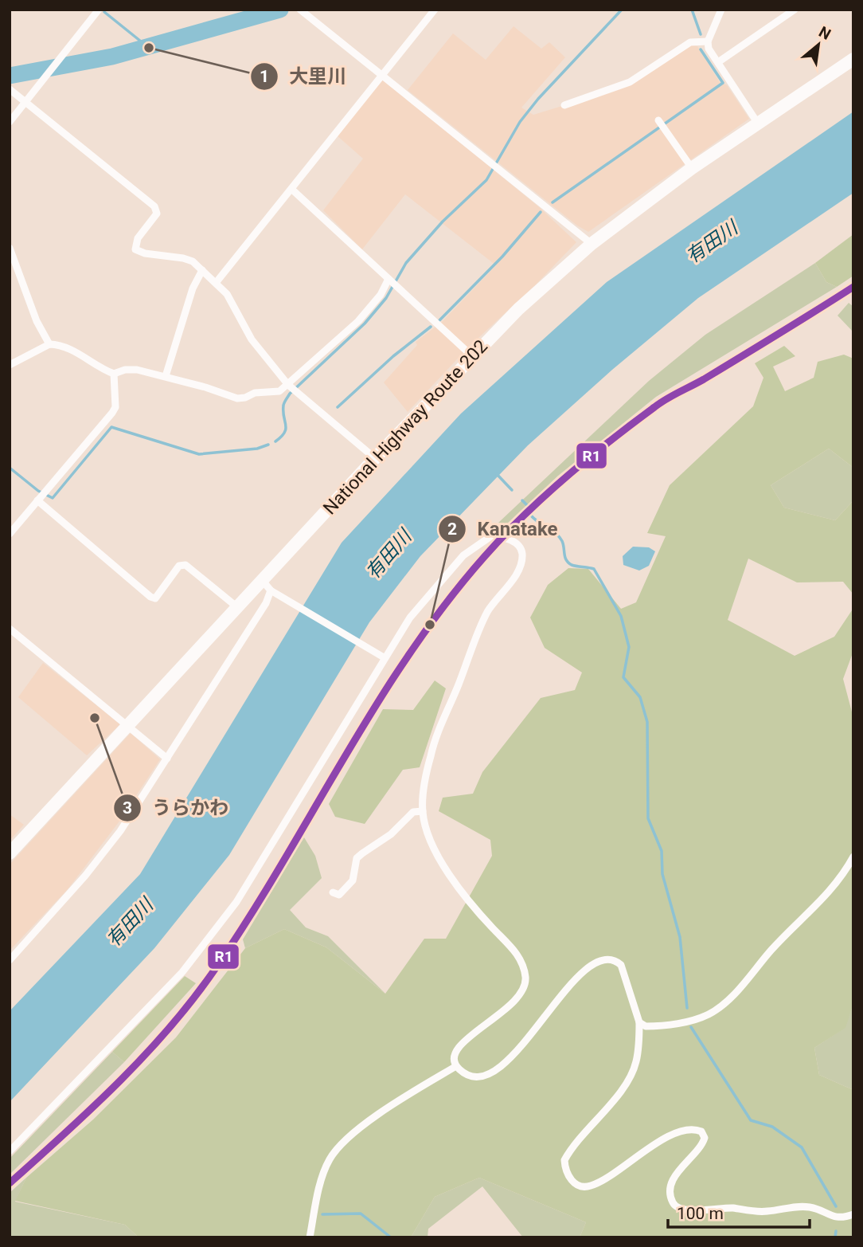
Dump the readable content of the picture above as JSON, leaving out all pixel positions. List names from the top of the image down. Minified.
{"streets":{"highway":["National Highway Route 202"]},"water":["有田川"],"places":["大里川","Kanatake","うらかわ"],"lines":["transit line R1"],"scale_bar":"100 m","north":"top right"}
